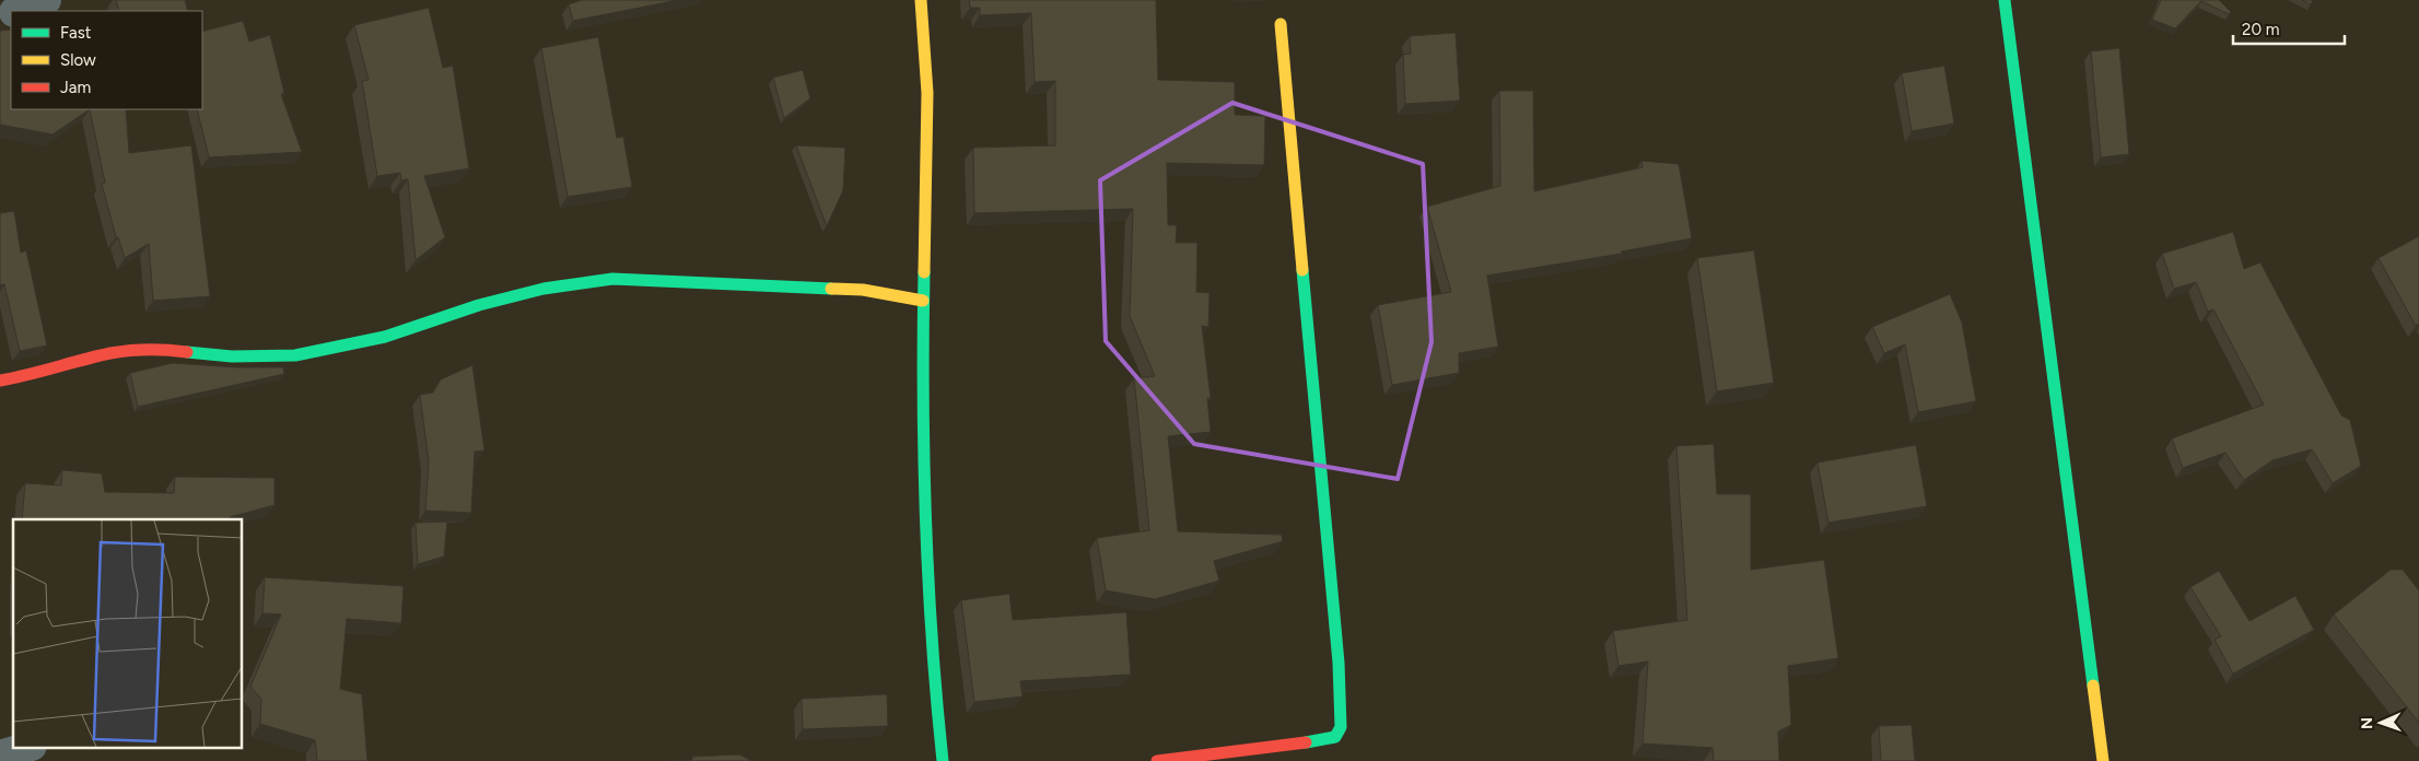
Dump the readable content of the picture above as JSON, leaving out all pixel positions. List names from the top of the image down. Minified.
{"legend":["Fast","Slow","Jam"],"scale_bar":"20 m","north":"left"}
